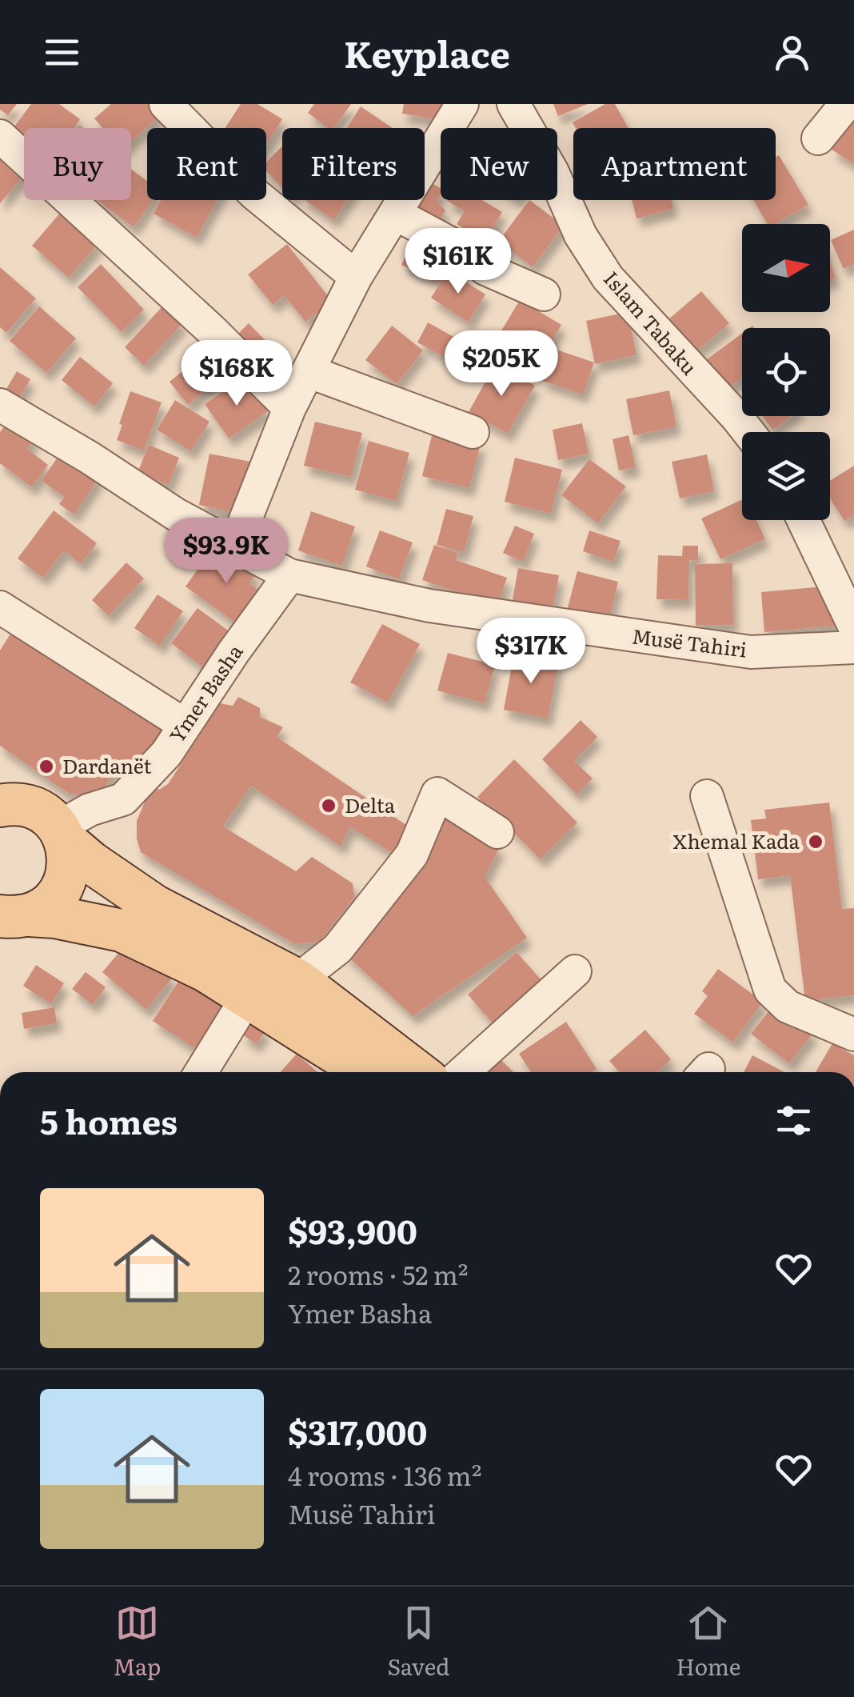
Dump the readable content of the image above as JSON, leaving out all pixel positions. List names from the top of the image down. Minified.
{"streets":{"street":["Islam Tabaku","Musë Tahiri","Ymer Basha"]},"crossings":[["Musë Tahiri","Ymer Basha"]],"places":["Dardanët","Delta","Xhemal Kada"],"north":"right","page":{"header":"Keyplace","chip":["Buy","Rent","Filters","New","Apartment"],"price":["$161K","$205K","$168K","$93.9K","$317K"],"heading":"5 homes","list":[{"name":"$93,900","note":"2 rooms · 52 m² · Ymer Basha"},{"name":"$317,000","note":"4 rooms · 136 m² · Musë Tahiri"}],"tabs":["Map","Saved","Home"]}}
